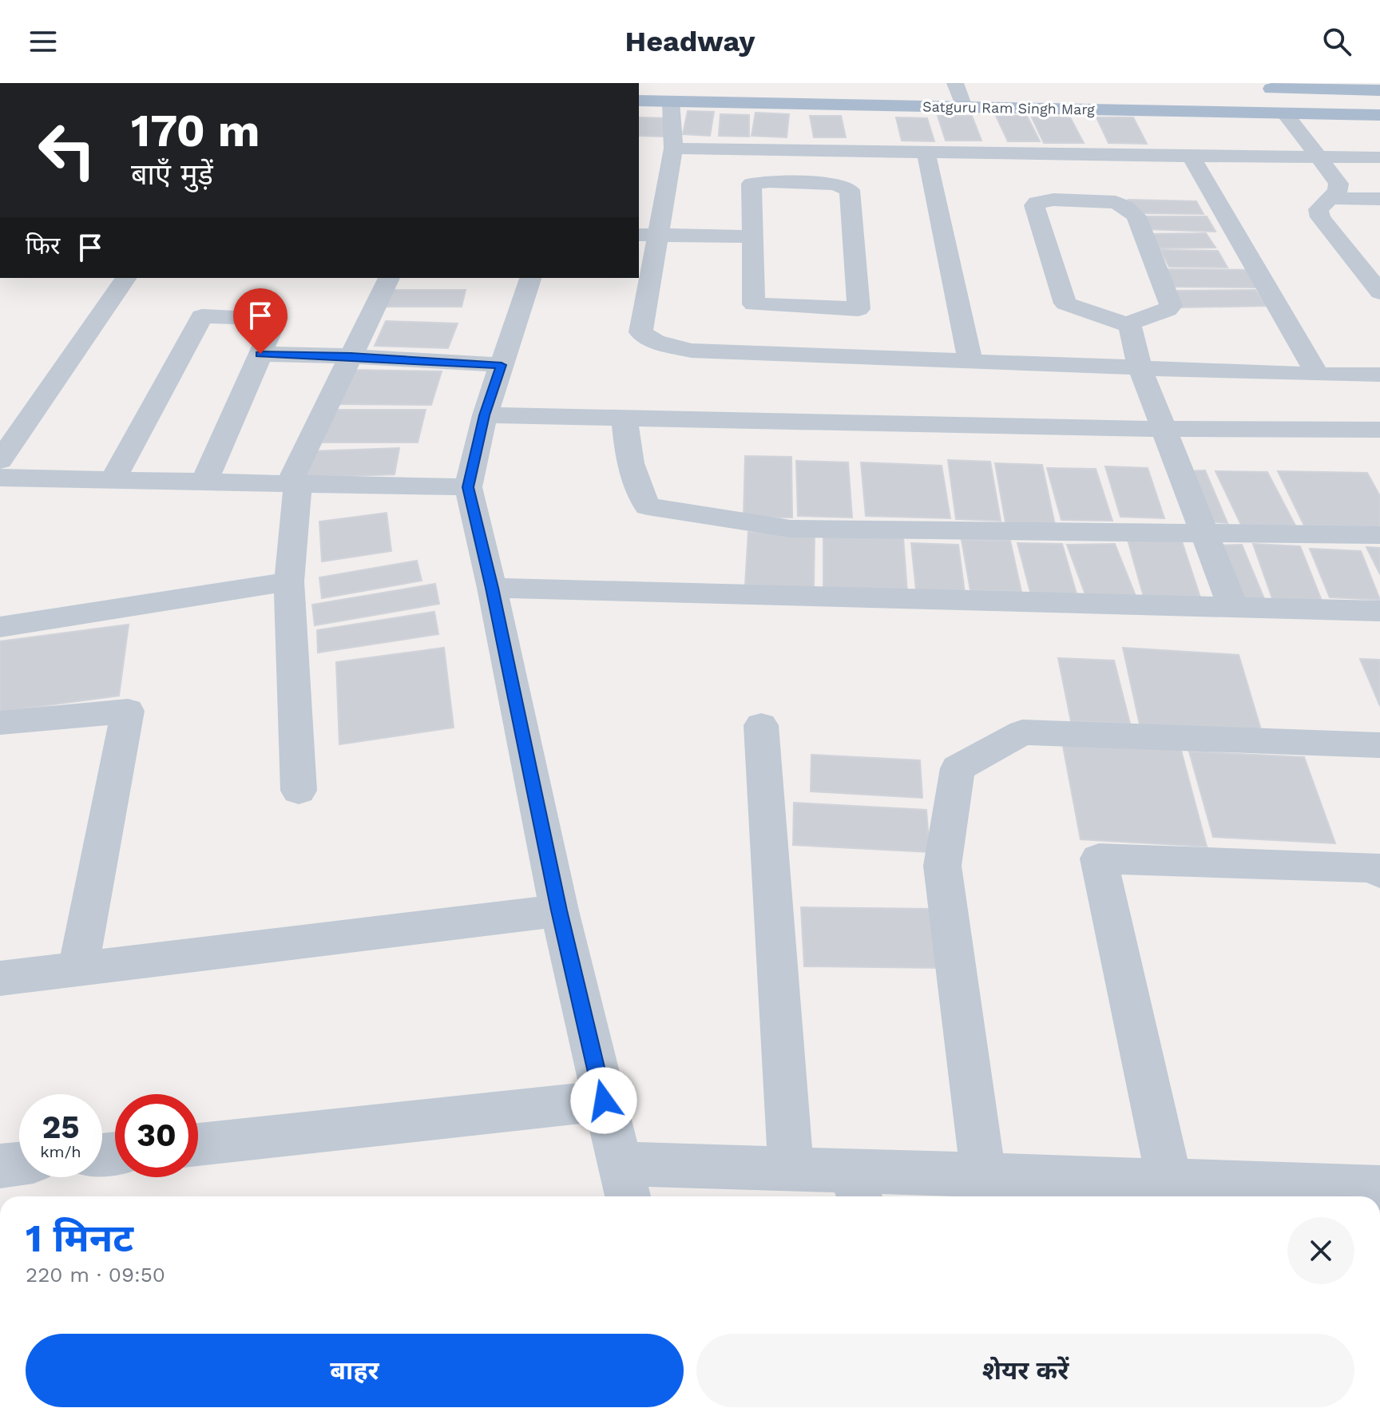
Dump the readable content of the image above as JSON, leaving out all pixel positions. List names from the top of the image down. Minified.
{"streets":{"main road":["Satguru Ram Singh Marg"]},"page":{"header":"Headway","turn":["170 m","बाएँ मुड़ें"],"then":"फिर","speed":"25 km/h","limit":"30","heading":["1 मिनट","220 m · 09:50"],"buttons":["बाहर","शेयर करें"]}}
